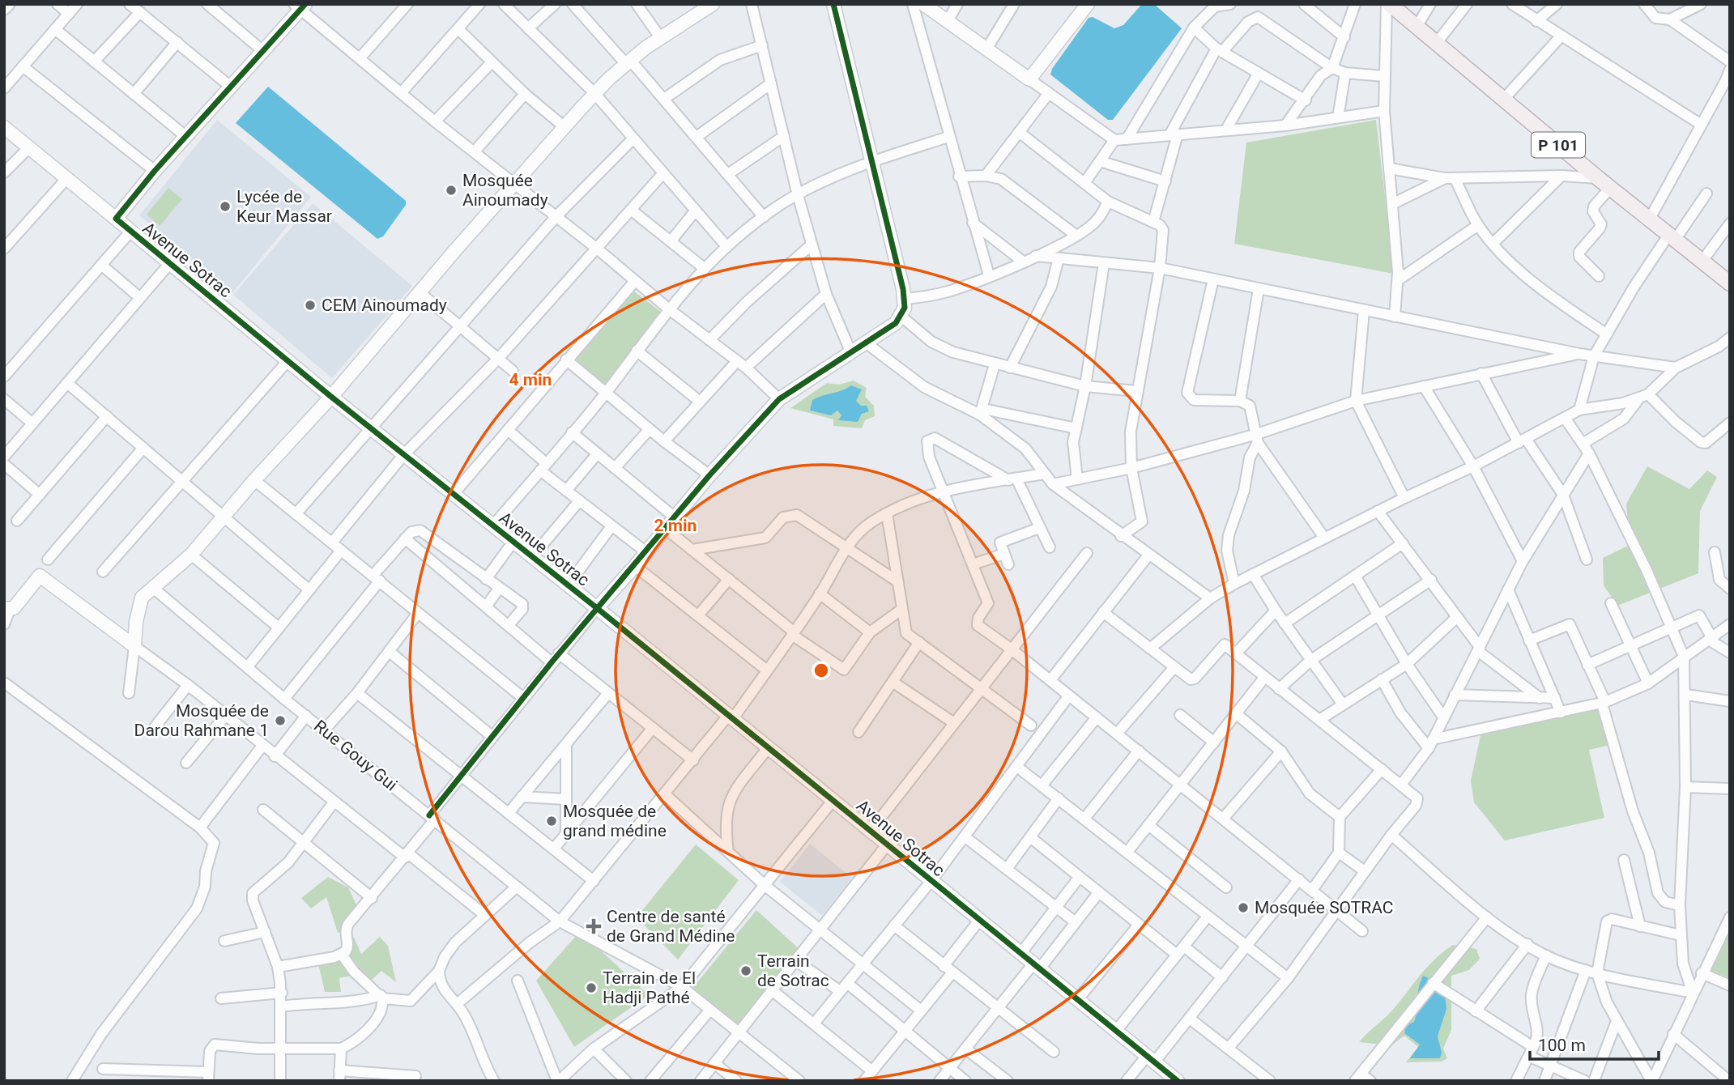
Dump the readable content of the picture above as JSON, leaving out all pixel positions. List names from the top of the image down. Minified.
{"streets":{"main road":["P 101"],"street":["Avenue Sotrac","Rue Gouy Gui"]},"places":{"other":["Mosquée Ainoumady","Lycée de Keur Massar","CEM Ainoumady","Mosquée de Darou Rahmane 1","Mosquée de grand médine","Mosquée SOTRAC","Terrain de Sotrac","Terrain de El Hadji Pathé"],"health":["Centre de santé de Grand Médine"]},"scale_bar":"100 m","rings":["4 min","2 min"]}
